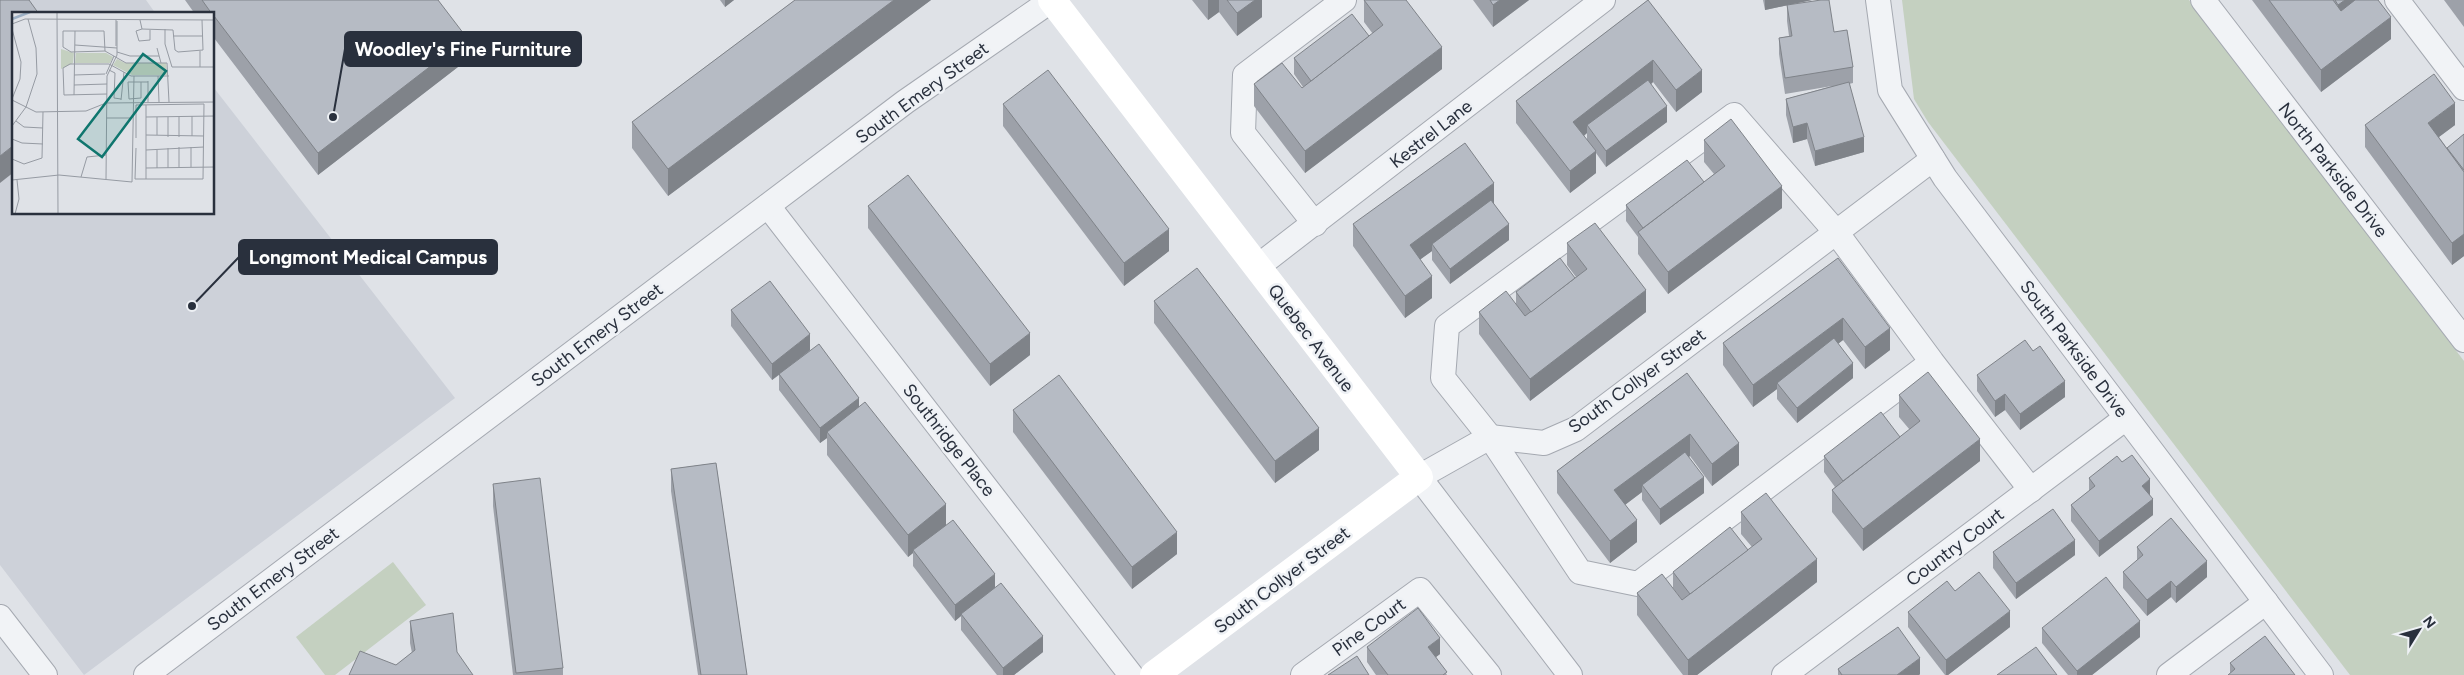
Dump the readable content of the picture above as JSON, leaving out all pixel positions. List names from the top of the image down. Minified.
{"streets":{"street":["South Emery Street","Kestrel Lane","North Parkside Drive","Quebec Avenue","South Parkside Drive","South Collyer Street","Southridge Place","Country Court","Pine Court"]},"crossings":[["South Emery Street","Quebec Avenue"],["South Emery Street","Southridge Place"],["Kestrel Lane","Quebec Avenue"],["Quebec Avenue","South Collyer Street"],["South Parkside Drive","South Collyer Street"],["South Parkside Drive","Country Court"]],"places":["Woodley's Fine Furniture","Longmont Medical Campus"],"north":"top right"}
